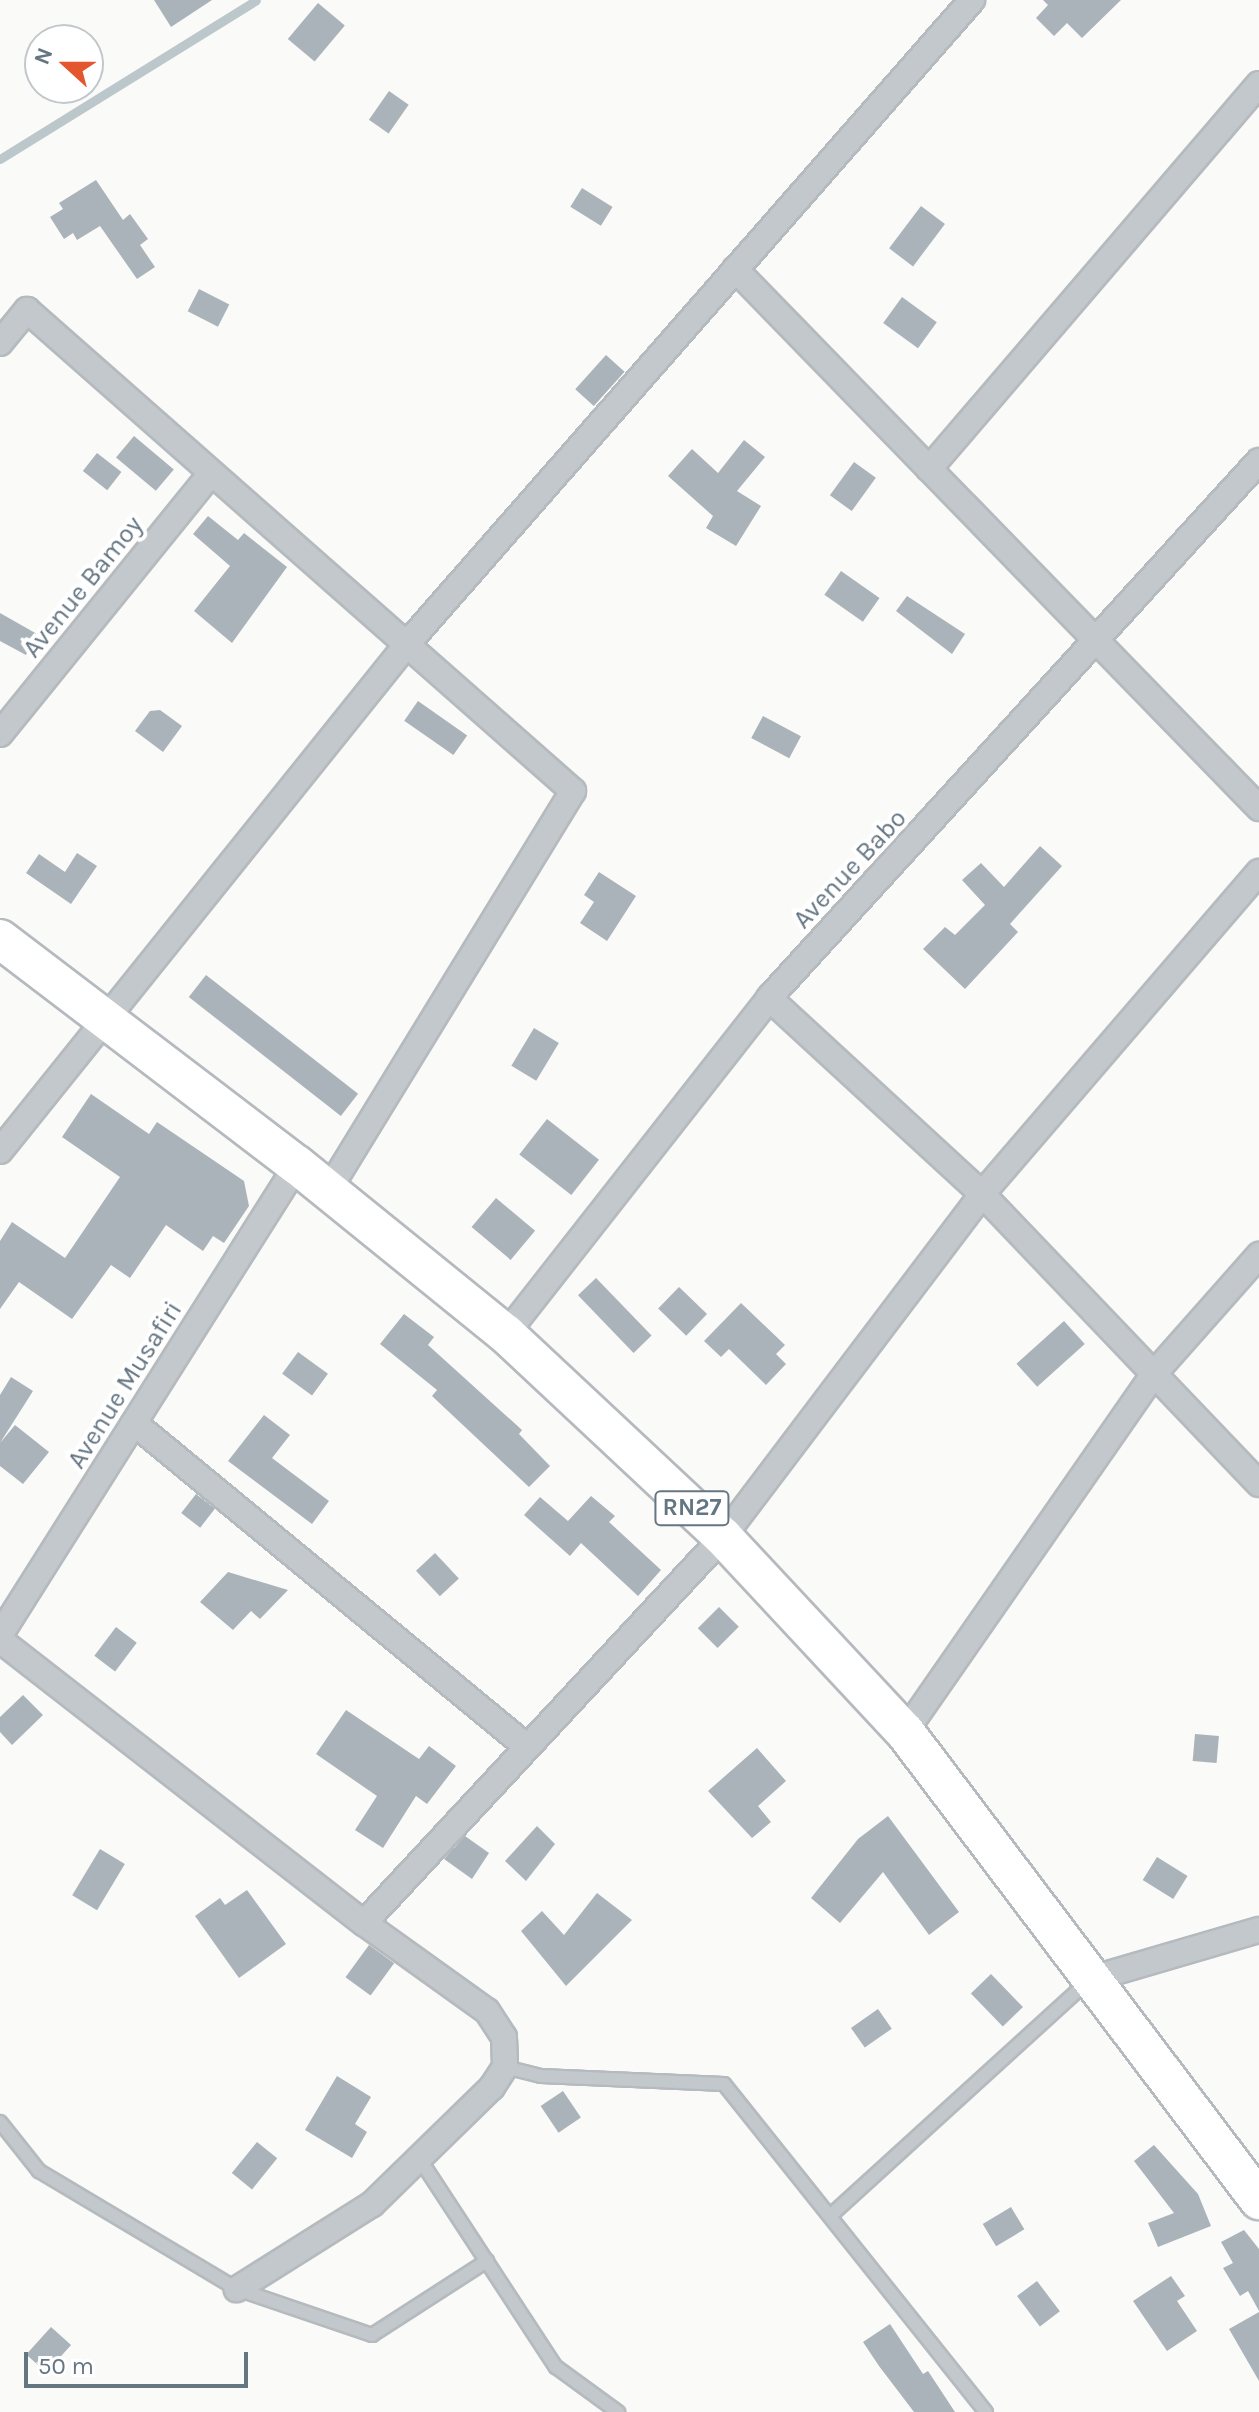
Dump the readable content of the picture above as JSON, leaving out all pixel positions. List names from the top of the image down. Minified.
{"streets":{"main road":["RN27"],"street":["Avenue Bamoy","Avenue Babo","Avenue Musafiri"]},"crossings":[["Avenue Babo","RN27"],["Avenue Musafiri","RN27"]],"scale_bar":"50 m","north":"left"}
